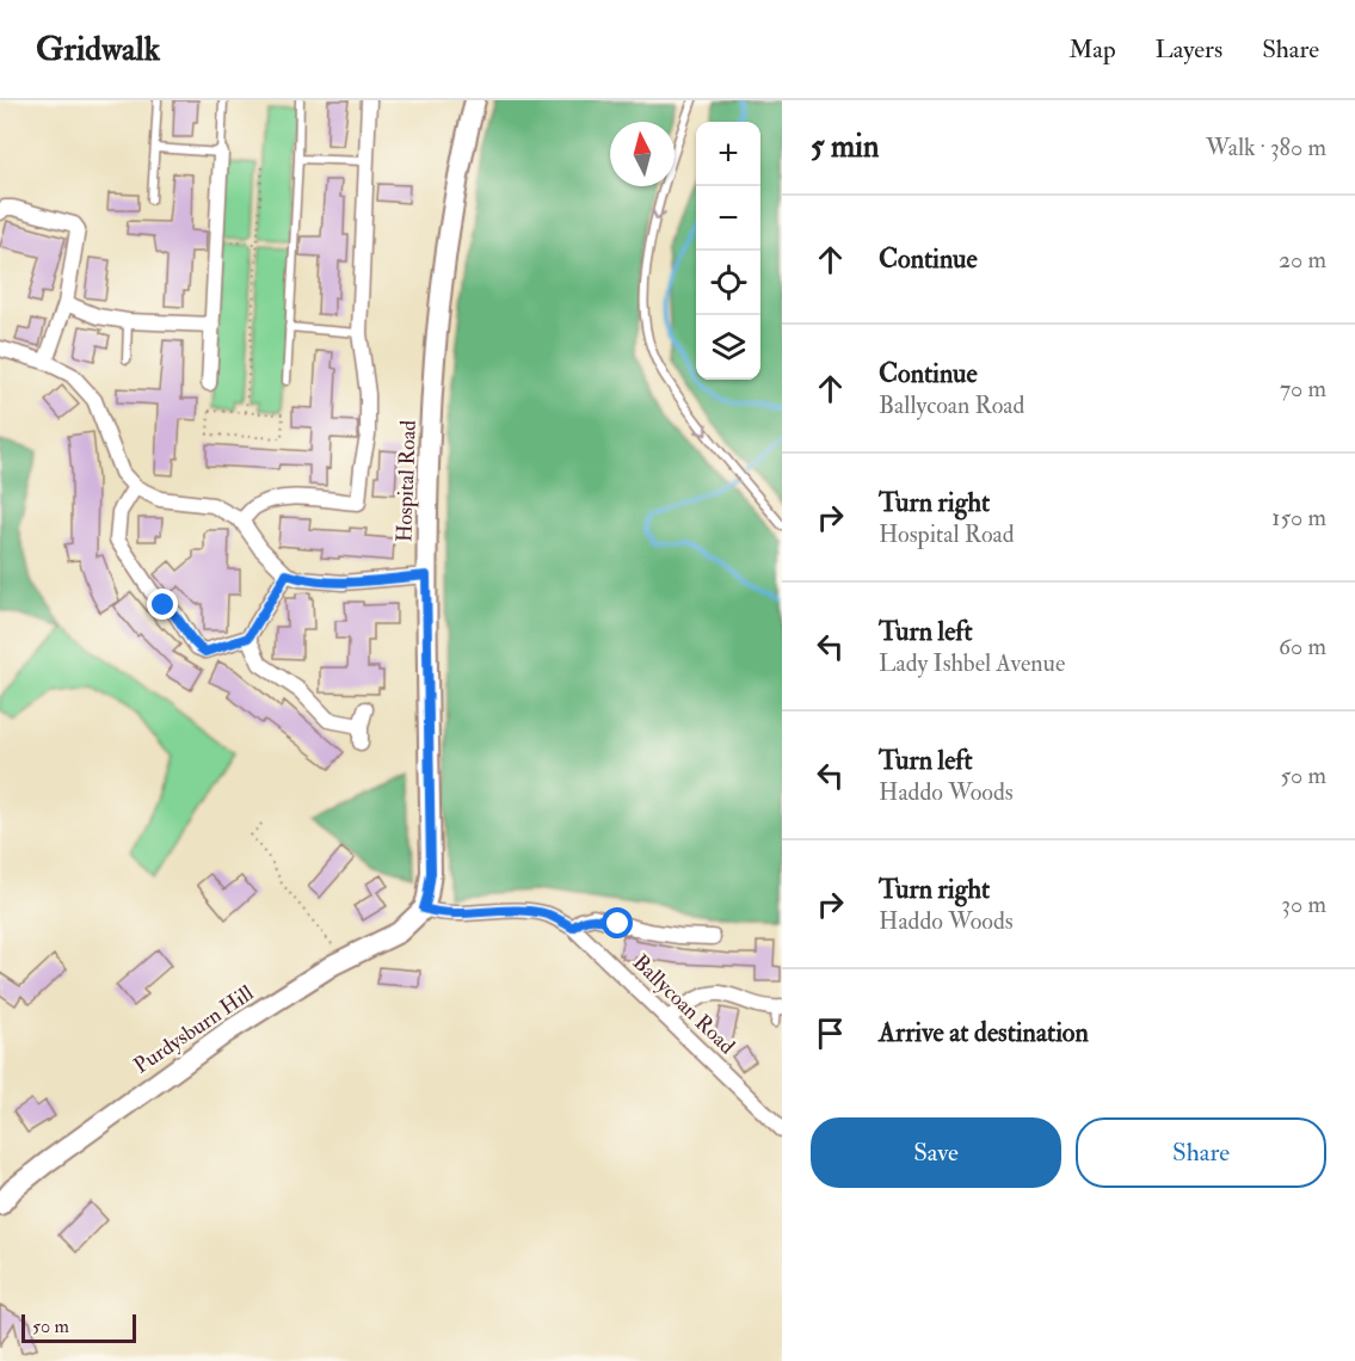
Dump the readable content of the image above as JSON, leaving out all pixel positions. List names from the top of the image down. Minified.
{"streets":{"main road":["Hospital Road","Purdysburn Hill"],"street":["Ballycoan Road"]},"crossings":[["Hospital Road","Ballycoan Road"],["Hospital Road","Purdysburn Hill"],["Ballycoan Road","Purdysburn Hill"]],"scale_bar":"50 m","north":"top","page":{"header":"Gridwalk","nav":["Map","Layers","Share"],"heading":["5 min","Walk · 380 m"],"map_buttons":["+","−"],"list":[["Continue","20 m"],["Continue","Ballycoan Road","70 m"],["Turn right","Hospital Road","150 m"],["Turn left","Lady Ishbel Avenue","60 m"],["Turn left","Haddo Woods","50 m"],["Turn right","Haddo Woods","30 m"],"Arrive at destination"],"buttons":["Save","Share"],"scale":"50 m"}}
